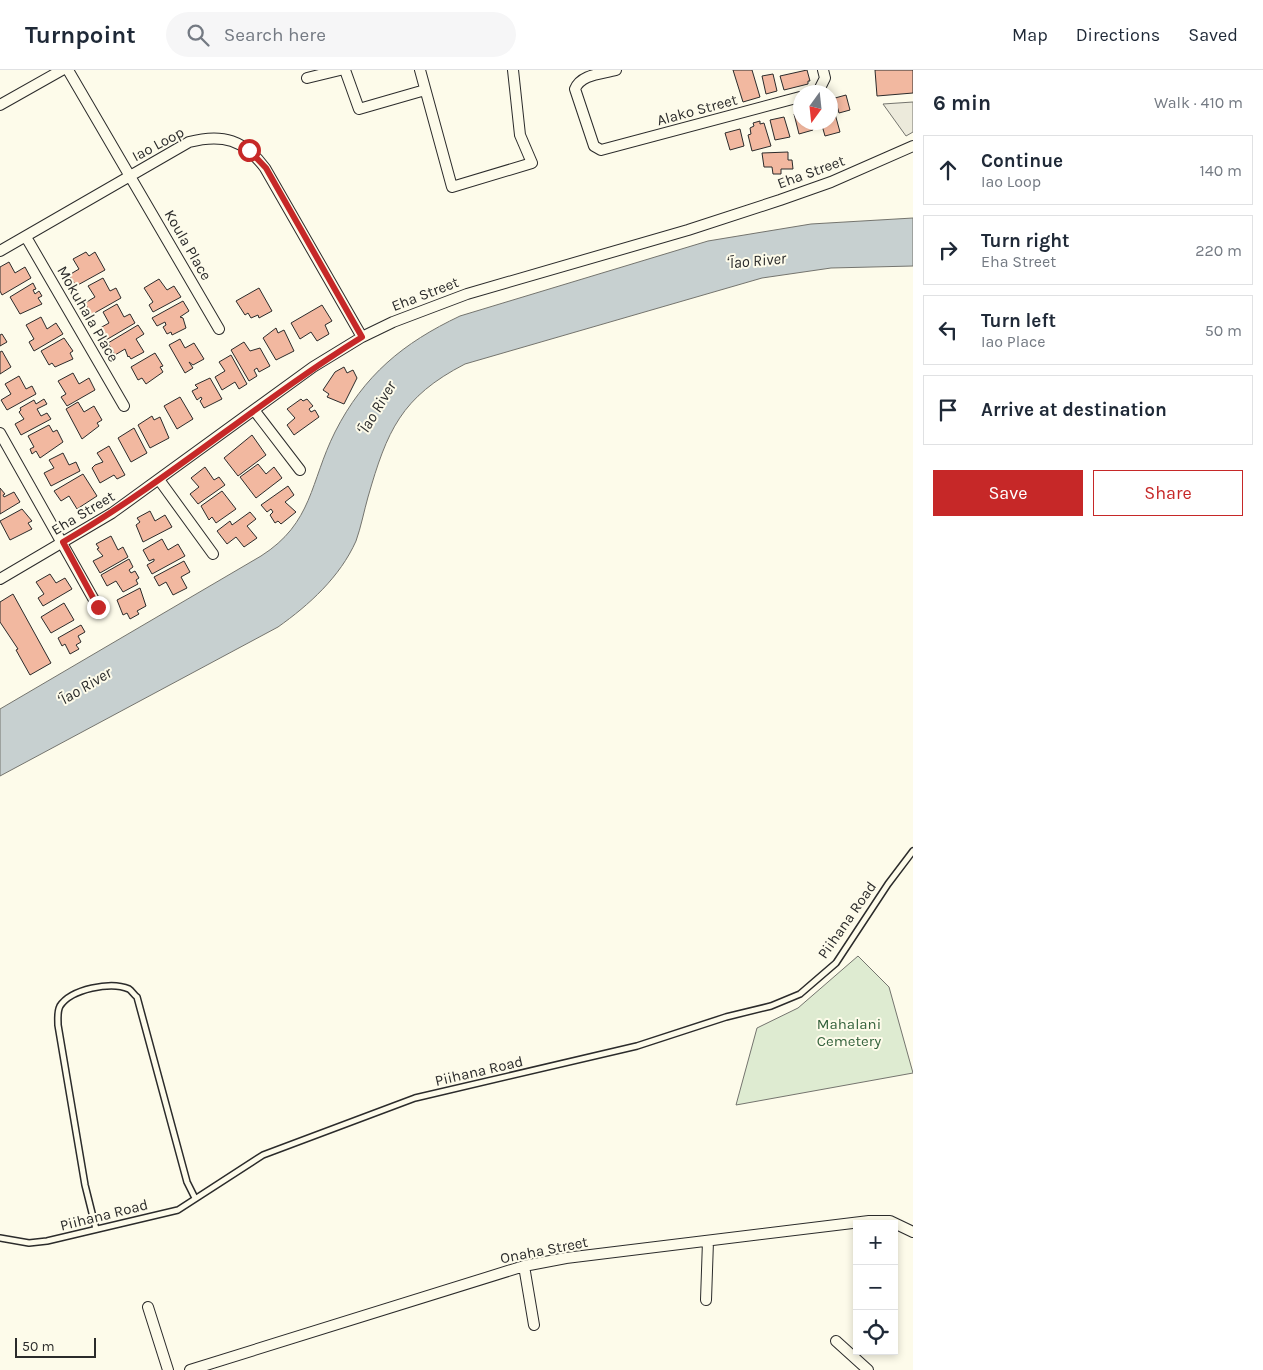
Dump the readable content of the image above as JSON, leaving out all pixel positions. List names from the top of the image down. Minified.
{"streets":{"street":["Alako Street","Iao Loop","Eha Street","Koula Place","Mokuhala Place","Onaha Street"],"lane":["Piihana Road"]},"crossings":[["Iao Loop","Eha Street"],["Iao Loop","Koula Place"],["Iao Loop","Mokuhala Place"]],"water":["ʻĪao River"],"parks":["Mahalani Cemetery"],"scale_bar":"50 m","north":"bottom","page":{"header":"Turnpoint","search":"Search here","nav":["Map","Directions","Saved"],"heading":["6 min","Walk · 410 m"],"list":[["Continue","Iao Loop","140 m"],["Turn right","Eha Street","220 m"],["Turn left","Iao Place","50 m"],"Arrive at destination"],"buttons":["Save","Share"],"map_buttons":["+","−"],"scale":"50 m"}}
